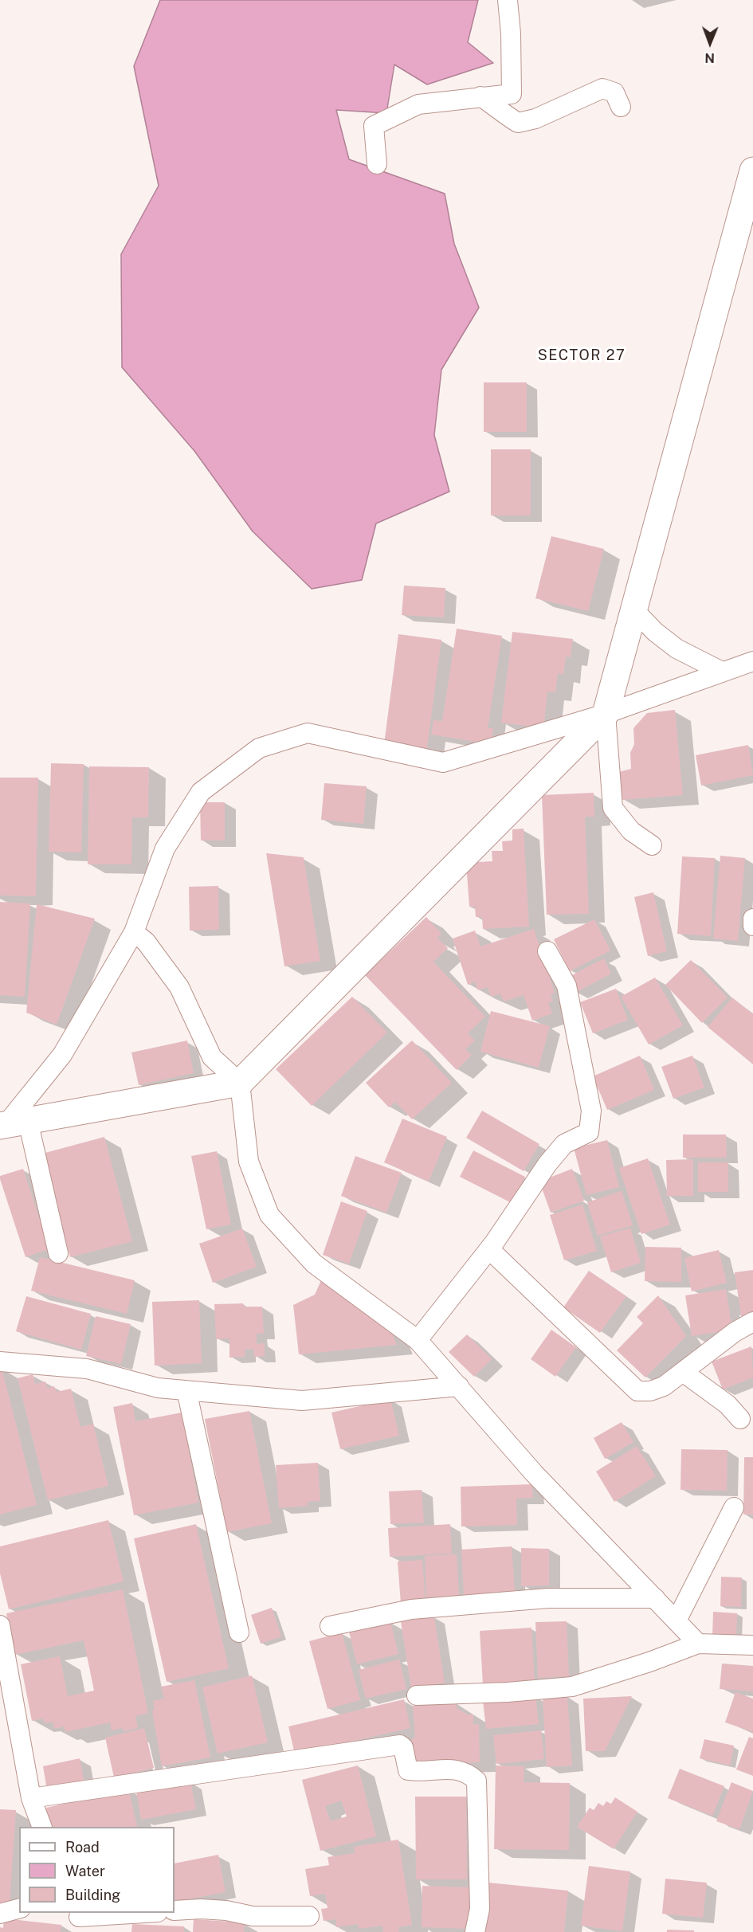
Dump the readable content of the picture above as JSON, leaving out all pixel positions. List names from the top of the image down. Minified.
{"districts":["SECTOR 27"],"legend":["Road","Water","Building"],"north":"bottom"}
